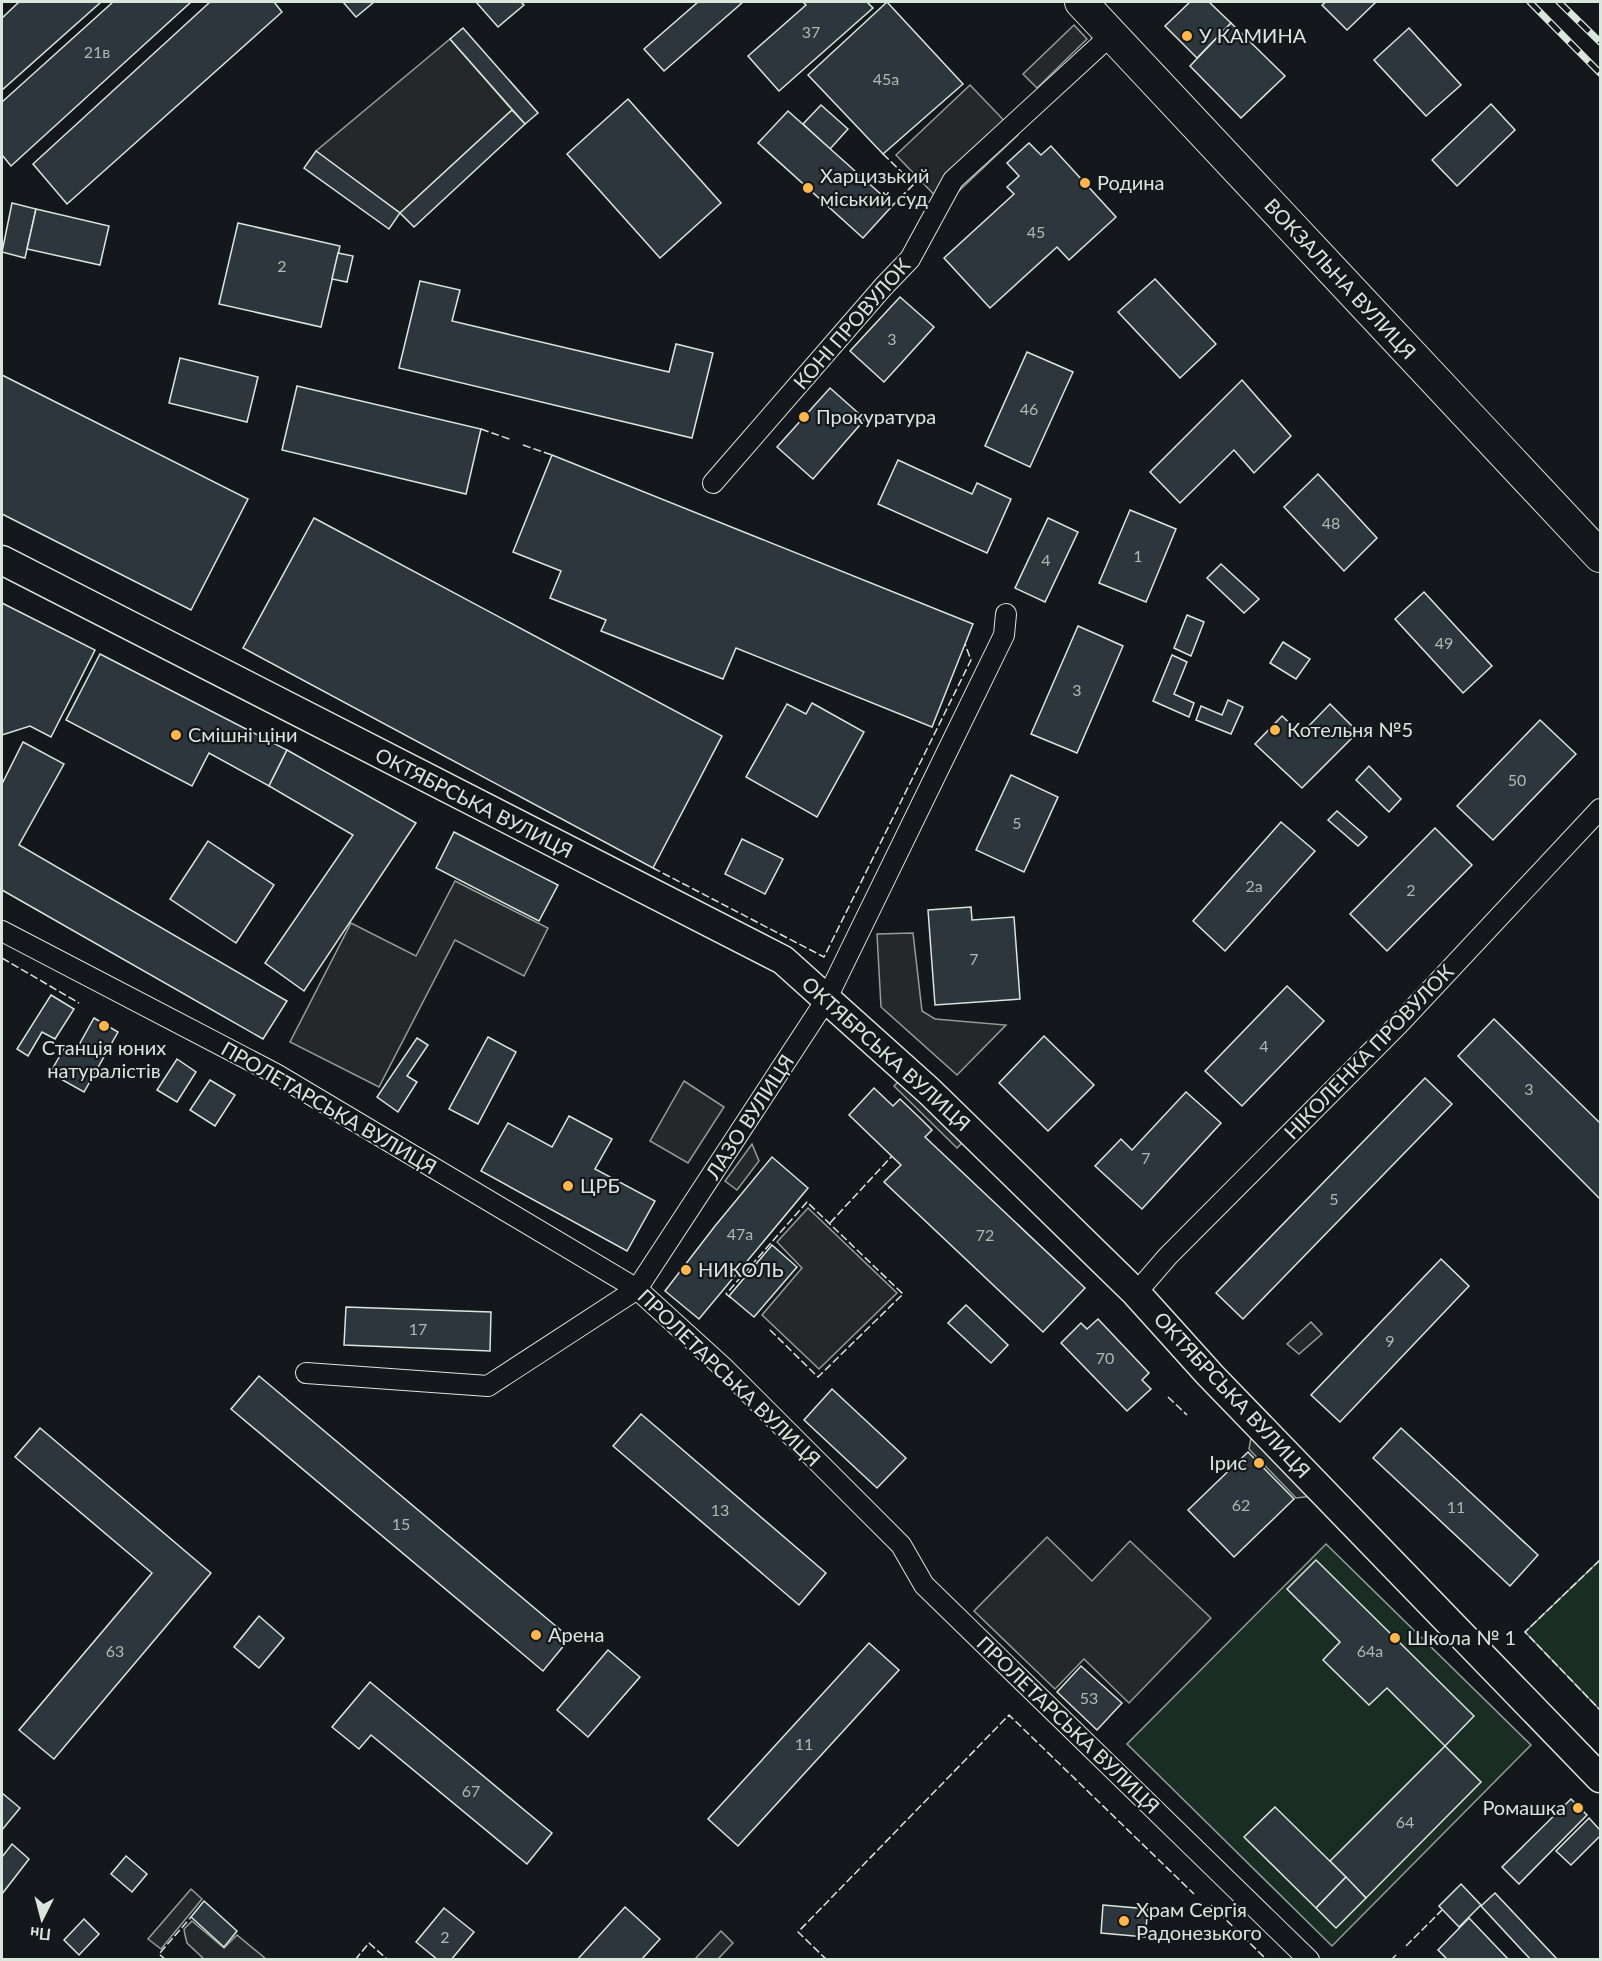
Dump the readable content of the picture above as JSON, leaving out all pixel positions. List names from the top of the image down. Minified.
{"streets":{"main road":["ВОКЗАЛЬНА ВУЛИЦЯ","ОКТЯБРСЬКА ВУЛИЦЯ"],"street":["КОНІ ПРОВУЛОК","НІКОЛЕНКА ПРОВУЛОК","ПРОЛЕТАРСЬКА ВУЛИЦЯ","ЛАЗО ВУЛИЦЯ"]},"crossings":[["ВОКЗАЛЬНА ВУЛИЦЯ","КОНІ ПРОВУЛОК"],["ОКТЯБРСЬКА ВУЛИЦЯ","НІКОЛЕНКА ПРОВУЛОК"],["ОКТЯБРСЬКА ВУЛИЦЯ","ЛАЗО ВУЛИЦЯ"],["ПРОЛЕТАРСЬКА ВУЛИЦЯ","ЛАЗО ВУЛИЦЯ"]],"places":["У КАМИНА","Родина","Харцизький міський суд","Прокуратура","Котельня №5","Смішні ціни","Станція юних натуралістів","ЦРБ","НИКОЛЬ","Ірис","Арена","Школа № 1","Ромашка","Храм Сергія Радонезького"],"house_numbers":["37","21в","45а","45","2","3","46","48","1","4","49","3","50","5","2а","2","7","4","3","7","5","47а","72","17","9","70","62","11","13","15","63","64а","53","11","67","64","2"],"north":"bottom"}
